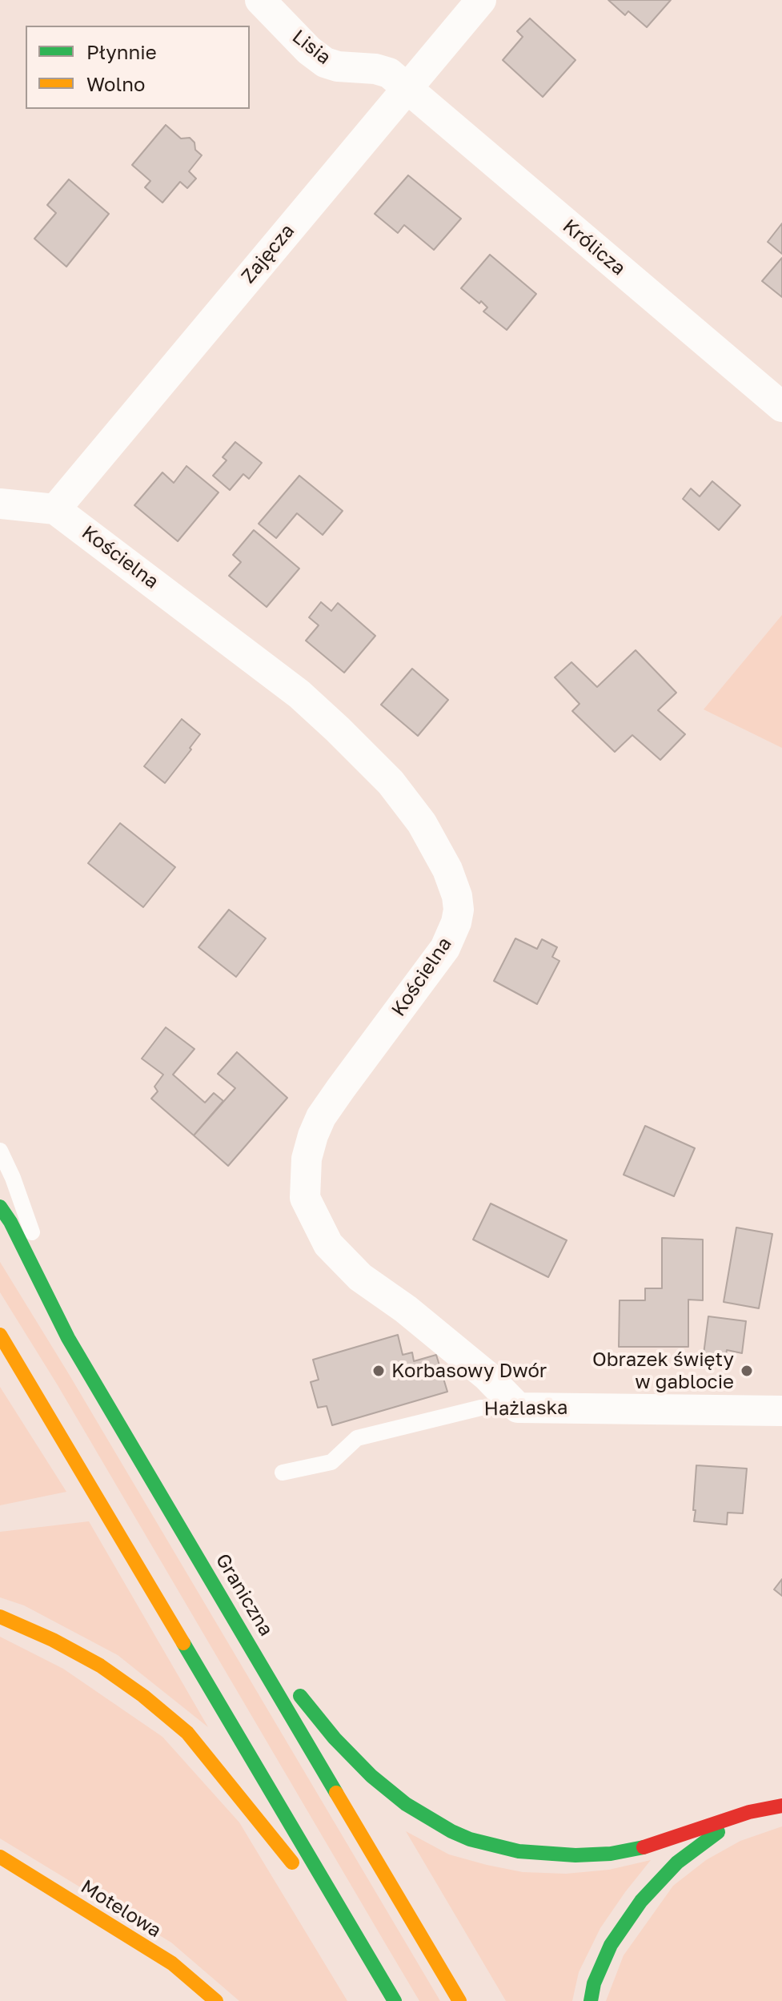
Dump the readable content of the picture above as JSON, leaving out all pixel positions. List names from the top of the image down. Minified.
{"streets":{"main road":["Graniczna","Motelowa"],"street":["Lisia","Królicza","Zajęcza","Kościelna","Hażlaska"]},"crossings":[["Lisia","Królicza"],["Lisia","Zajęcza"],["Królicza","Zajęcza"],["Zajęcza","Kościelna"],["Kościelna","Hażlaska"]],"places":["Korbasowy Dwór","Obrazek święty w gablocie"],"legend":["Płynnie","Wolno"]}
